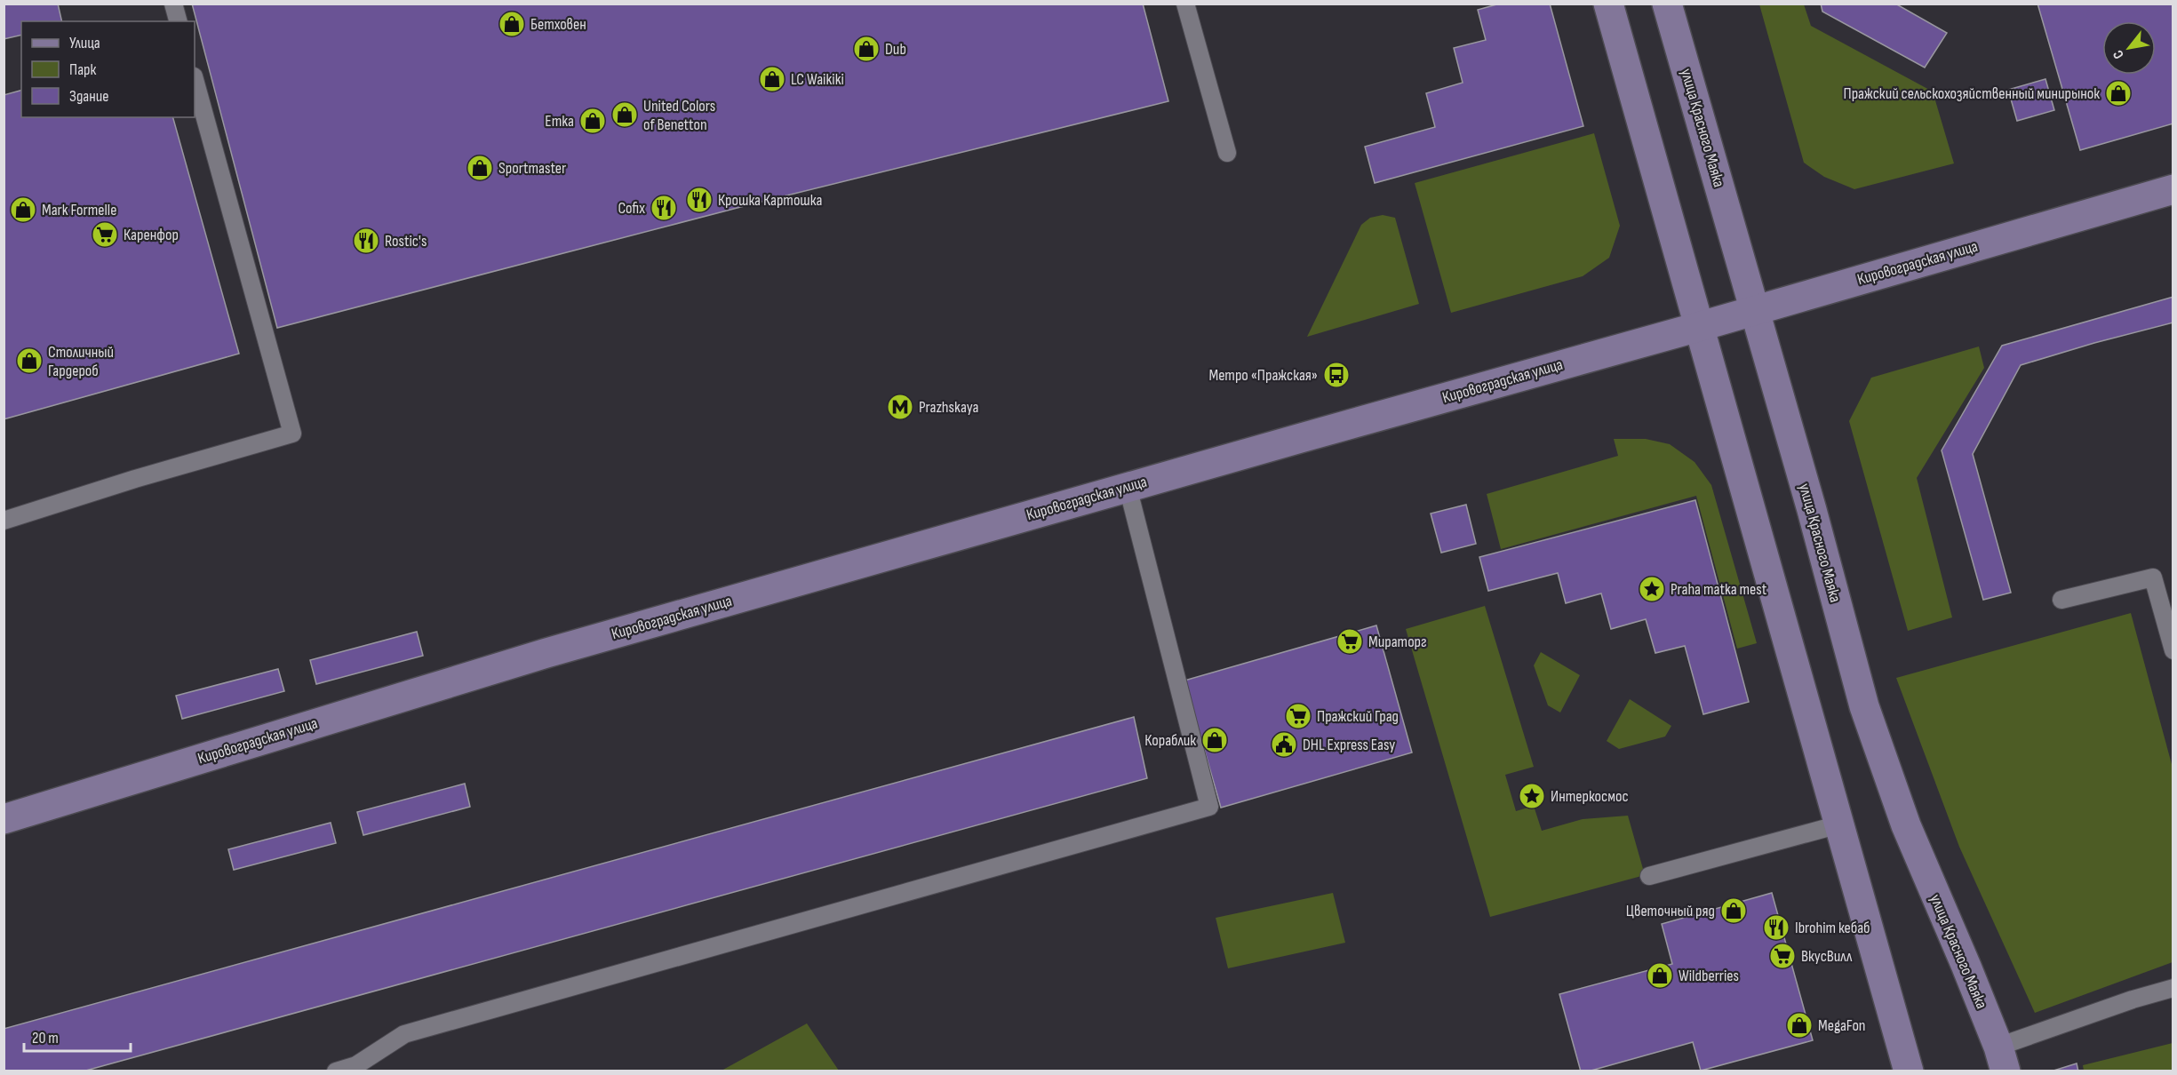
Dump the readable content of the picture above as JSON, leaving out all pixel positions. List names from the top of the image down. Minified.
{"streets":{"street":["улица Красного Маяка","Кировоградская улица"]},"crossings":[["улица Красного Маяка","Кировоградская улица"]],"places":{"shop":["Бетховен","Dub","LC Waikiki","Пражский сельскохозяйственный минирынок","United Colors of Benetton","Emka","Sportmaster","Mark Formelle","Столичный Гардероб","Кораблик","Цветочный ряд","Wildberries","MegaFon"],"restaurant":["Крошка Картошка","Cofix","Rostic's","Ibrohim кебаб"],"supermarket":["Каренфор","Мираторг","Пражский Град","ВкусВилл"],"bus stop":["Метро «Пражская»"],"metro station":["Prazhskaya"],"place":["Praha matka mest","Интеркосмос"],"public building":["DHL Express Easy"]},"legend":["Улица","Парк","Здание"],"scale_bar":"20 m","north":"bottom left"}
